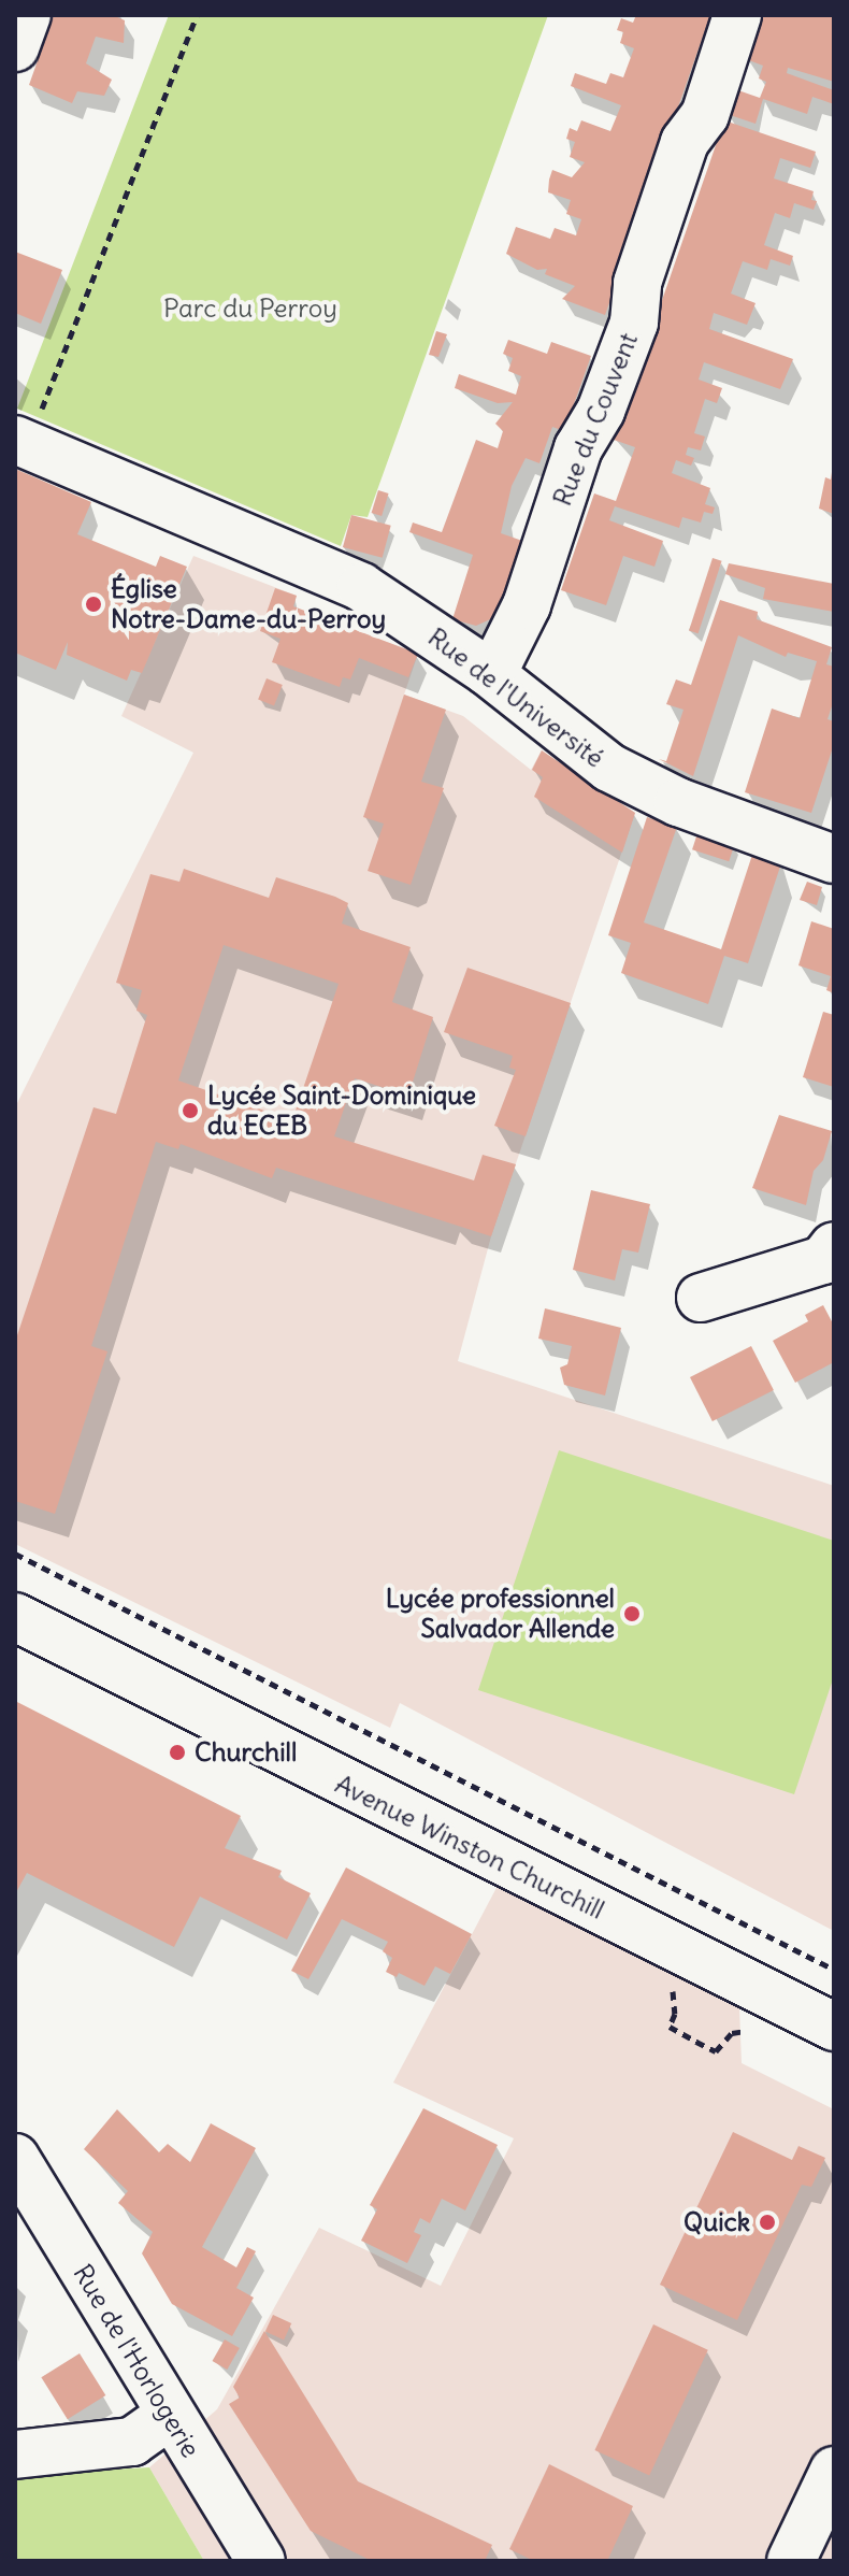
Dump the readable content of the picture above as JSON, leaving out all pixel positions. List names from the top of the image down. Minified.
{"streets":{"street":["Rue du Couvent","Rue de l'Université","Avenue Winston Churchill","Rue de l'Horlogerie"]},"crossings":[["Rue du Couvent","Rue de l'Université"]],"parks":["Parc du Perroy"],"places":["Église Notre-Dame-du-Perroy","Lycée Saint-Dominique du ECEB","Lycée professionnel Salvador Allende","Churchill","Quick"]}
